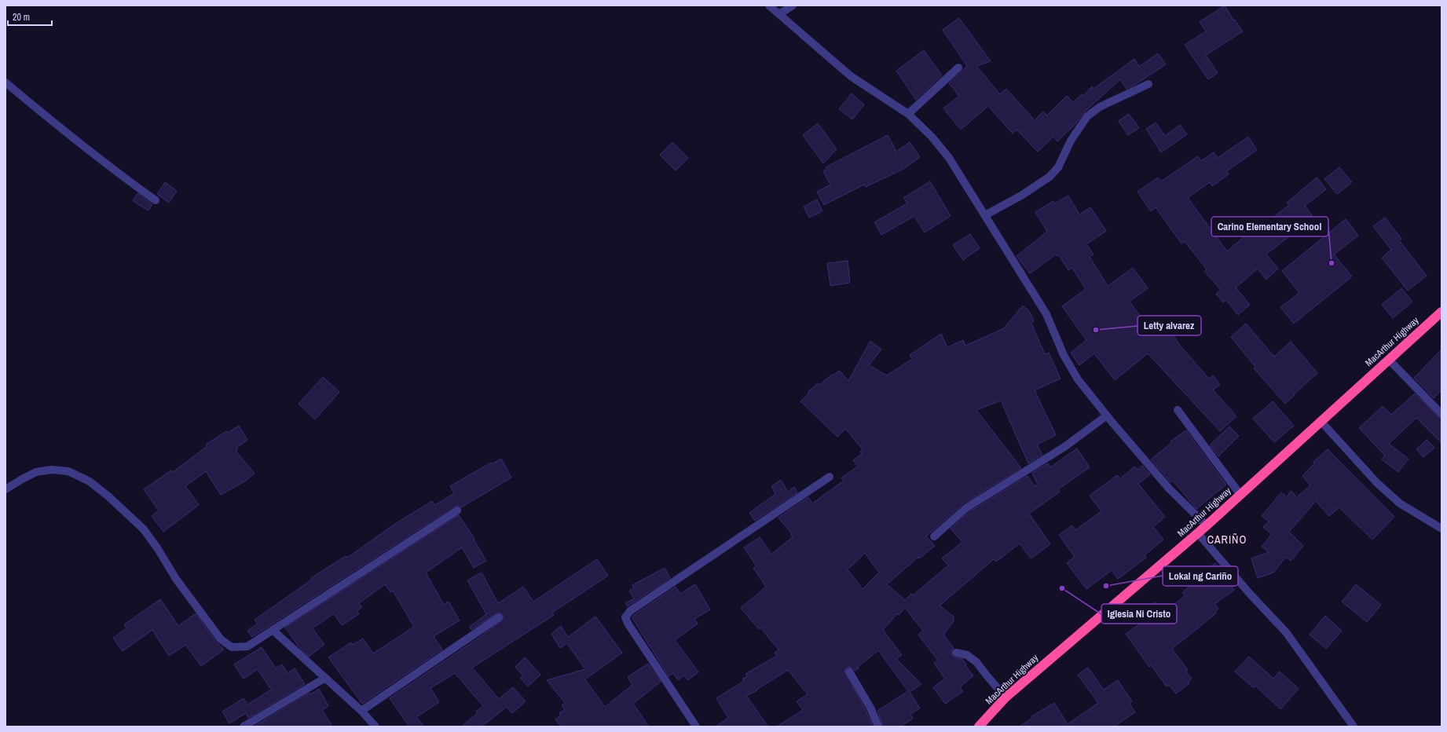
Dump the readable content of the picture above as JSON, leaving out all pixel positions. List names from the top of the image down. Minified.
{"streets":{"highway":["MacArthur Highway"]},"districts":["CARIÑO"],"places":["Carino Elementary School","Letty alvarez","Lokal ng Cariño","Iglesia Ni Cristo"],"scale_bar":"20 m"}
